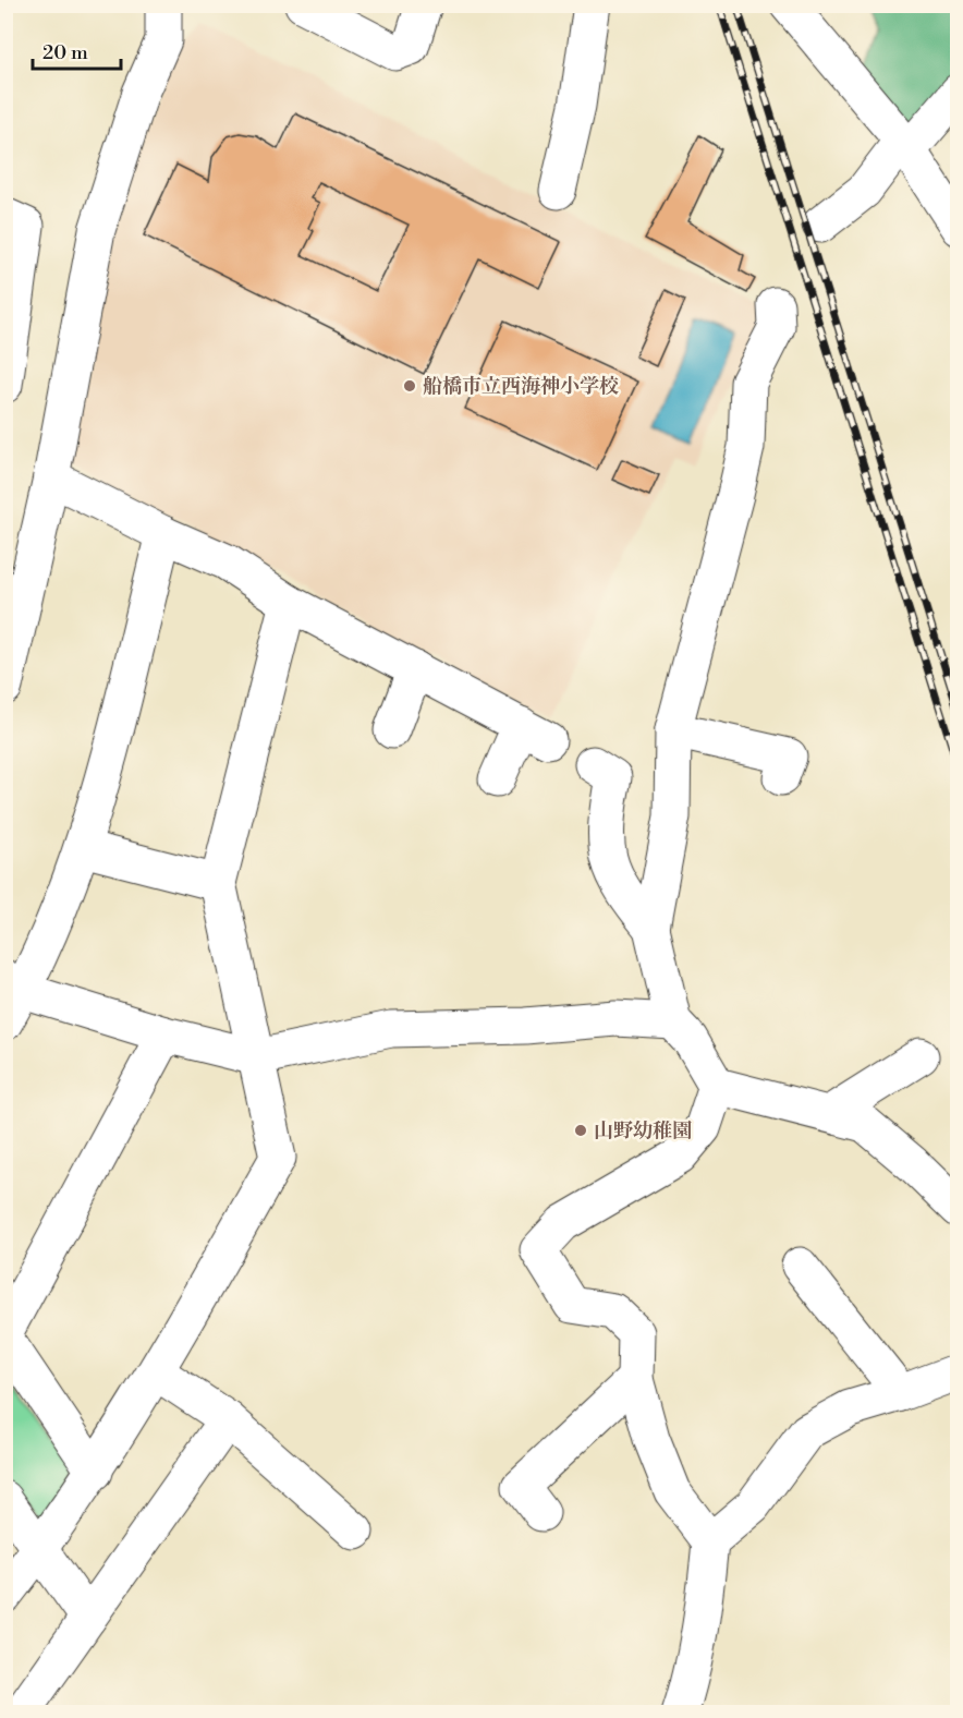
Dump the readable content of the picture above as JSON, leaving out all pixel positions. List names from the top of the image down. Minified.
{"places":["船橋市立西海神小学校","山野幼稚園"],"scale_bar":"20 m"}
